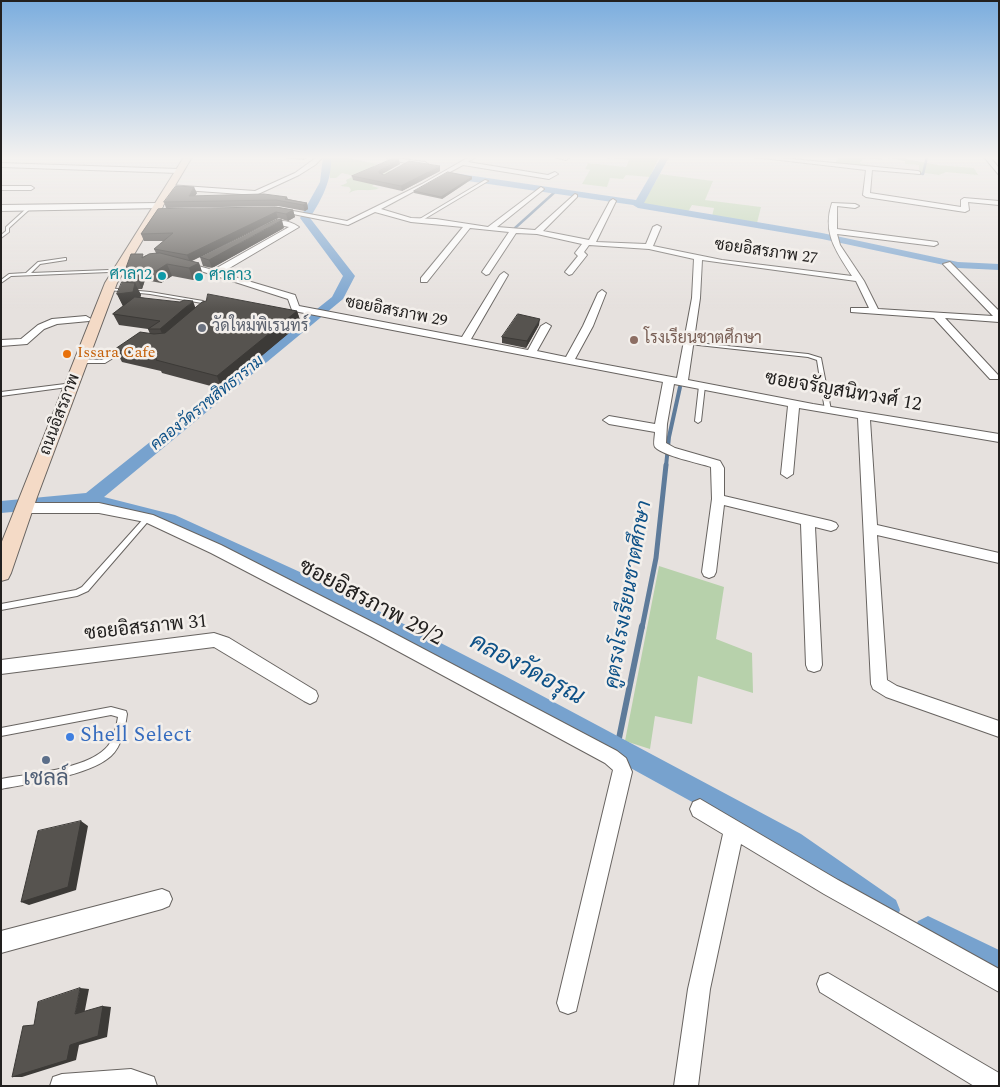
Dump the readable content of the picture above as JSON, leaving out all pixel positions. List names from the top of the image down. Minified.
{"streets":{"main road":["ถนนอิสรภาพ"],"street":["ซอยอิสรภาพ 27","ซอยอิสรภาพ 29","ซอยจรัญสนิทวงศ์ 12","ซอยอิสรภาพ 29/2","ซอยอิสรภาพ 31"]},"crossings":[["ซอยอิสรภาพ 29","ซอยจรัญสนิทวงศ์ 12"]],"water":["คลองวัดราชสิทธาราม","คูตรงโรงเรียนชาตศึกษา","คลองวัดอรุณ"],"places":["ศาลา2","ศาลา3","วัดใหม่พิเรนทร์","โรงเรียนชาตศึกษา","Issara Cafe","Shell Select","เชลล์"]}
